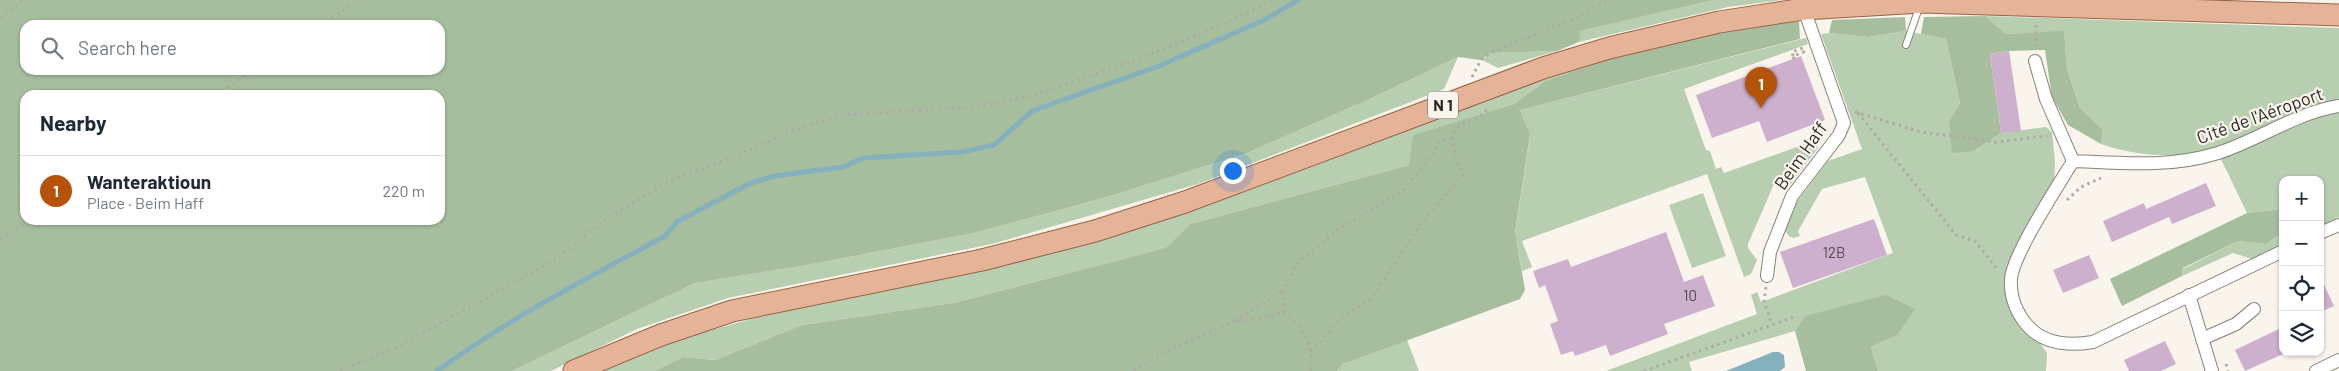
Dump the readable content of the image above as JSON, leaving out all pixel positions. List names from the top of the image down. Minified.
{"streets":{"main road":["N 1"],"street":["Cité de l'Aéroport","Beim Haff"]},"crossings":[["N 1","Beim Haff"]],"house_numbers":["12B","10"],"page":{"search":"Search here","pins":"1","heading":"Nearby","list":[{"mark":"1","name":"Wanteraktioun","note":"Place · Beim Haff","value":"220 m"}],"map_buttons":["+","−"]}}
